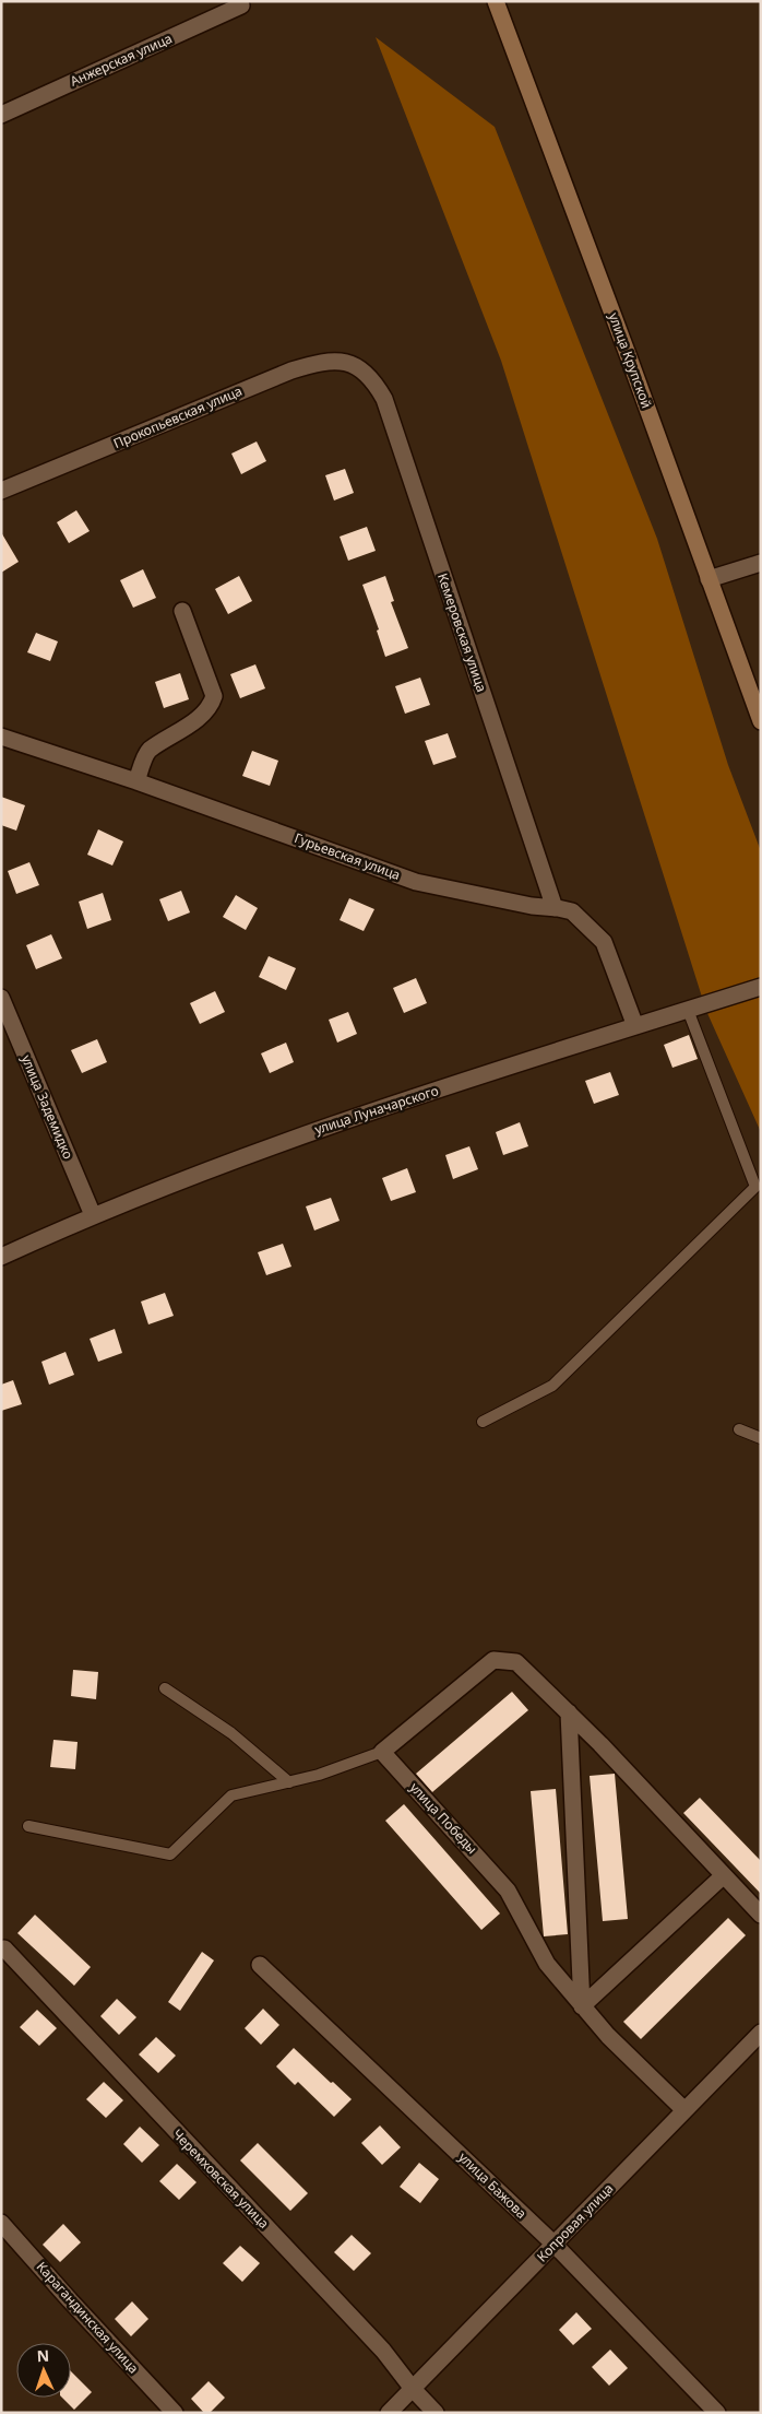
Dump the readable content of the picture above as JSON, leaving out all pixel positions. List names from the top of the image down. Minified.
{"streets":{"street":["Анжерская улица","улица Крупской","Прокопьевская улица","Кемеровская улица","Гурьевская улица","улица Задемидко","улица Луначарского","улица Победы","Черемховская улица","улица Бажова","Копровая улица","Карагандинская улица"]},"crossings":[["Прокопьевская улица","Кемеровская улица"],["Кемеровская улица","Гурьевская улица"],["Гурьевская улица","улица Луначарского"],["улица Задемидко","улица Луначарского"],["улица Победы","Копровая улица"],["Черемховская улица","Копровая улица"],["улица Бажова","Копровая улица"]],"north":"top"}
